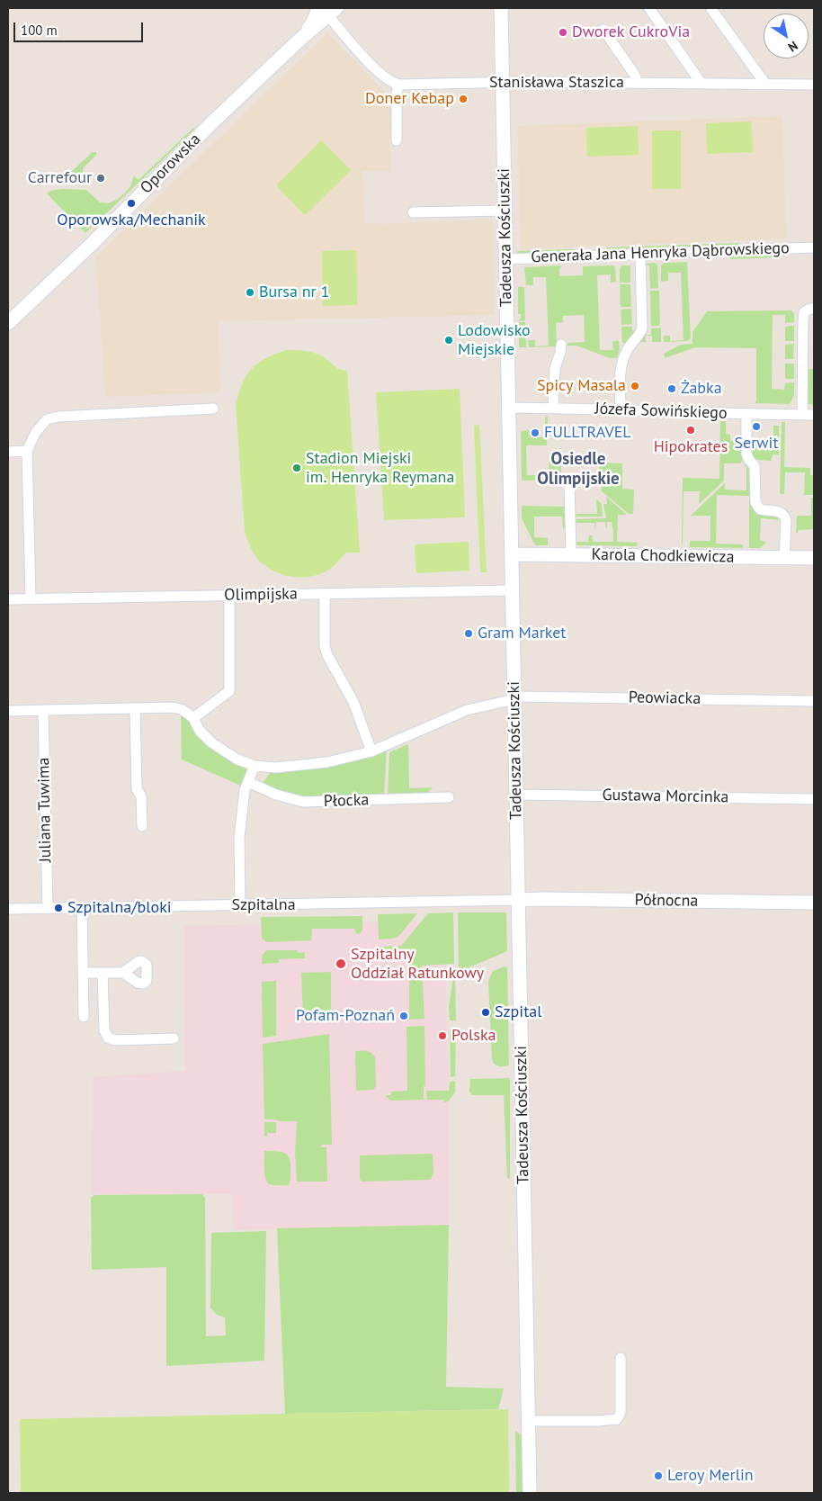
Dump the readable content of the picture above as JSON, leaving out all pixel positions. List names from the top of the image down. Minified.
{"streets":{"street":["Stanisława Staszica","Oporowska","Tadeusza Kościuszki","Generała Jana Henryka Dąbrowskiego","Józefa Sowińskiego","Karola Chodkiewicza","Olimpijska","Peowiacka","Gustawa Morcinka","Płocka","Juliana Tuwima","Północna","Szpitalna"]},"crossings":[["Stanisława Staszica","Tadeusza Kościuszki"],["Tadeusza Kościuszki","Generała Jana Henryka Dąbrowskiego"],["Tadeusza Kościuszki","Józefa Sowińskiego"],["Tadeusza Kościuszki","Karola Chodkiewicza"],["Tadeusza Kościuszki","Olimpijska"],["Tadeusza Kościuszki","Peowiacka"],["Tadeusza Kościuszki","Gustawa Morcinka"],["Tadeusza Kościuszki","Północna"],["Tadeusza Kościuszki","Szpitalna"],["Juliana Tuwima","Szpitalna"],["Północna","Szpitalna"]],"districts":["Osiedle Olimpijskie"],"places":["Dworek CukroVia","Doner Kebap","Carrefour","Oporowska/Mechanik","Bursa nr 1","Lodowisko Miejskie","Spicy Masala","Żabka","Serwit","Hipokrates","FULLTRAVEL","Stadion Miejski im. Henryka Reymana","Gram Market","Szpitalna/bloki","Szpitalny Oddział Ratunkowy","Szpital","Pofam-Poznań","Polska","Leroy Merlin"],"scale_bar":"100 m","north":"bottom right"}
